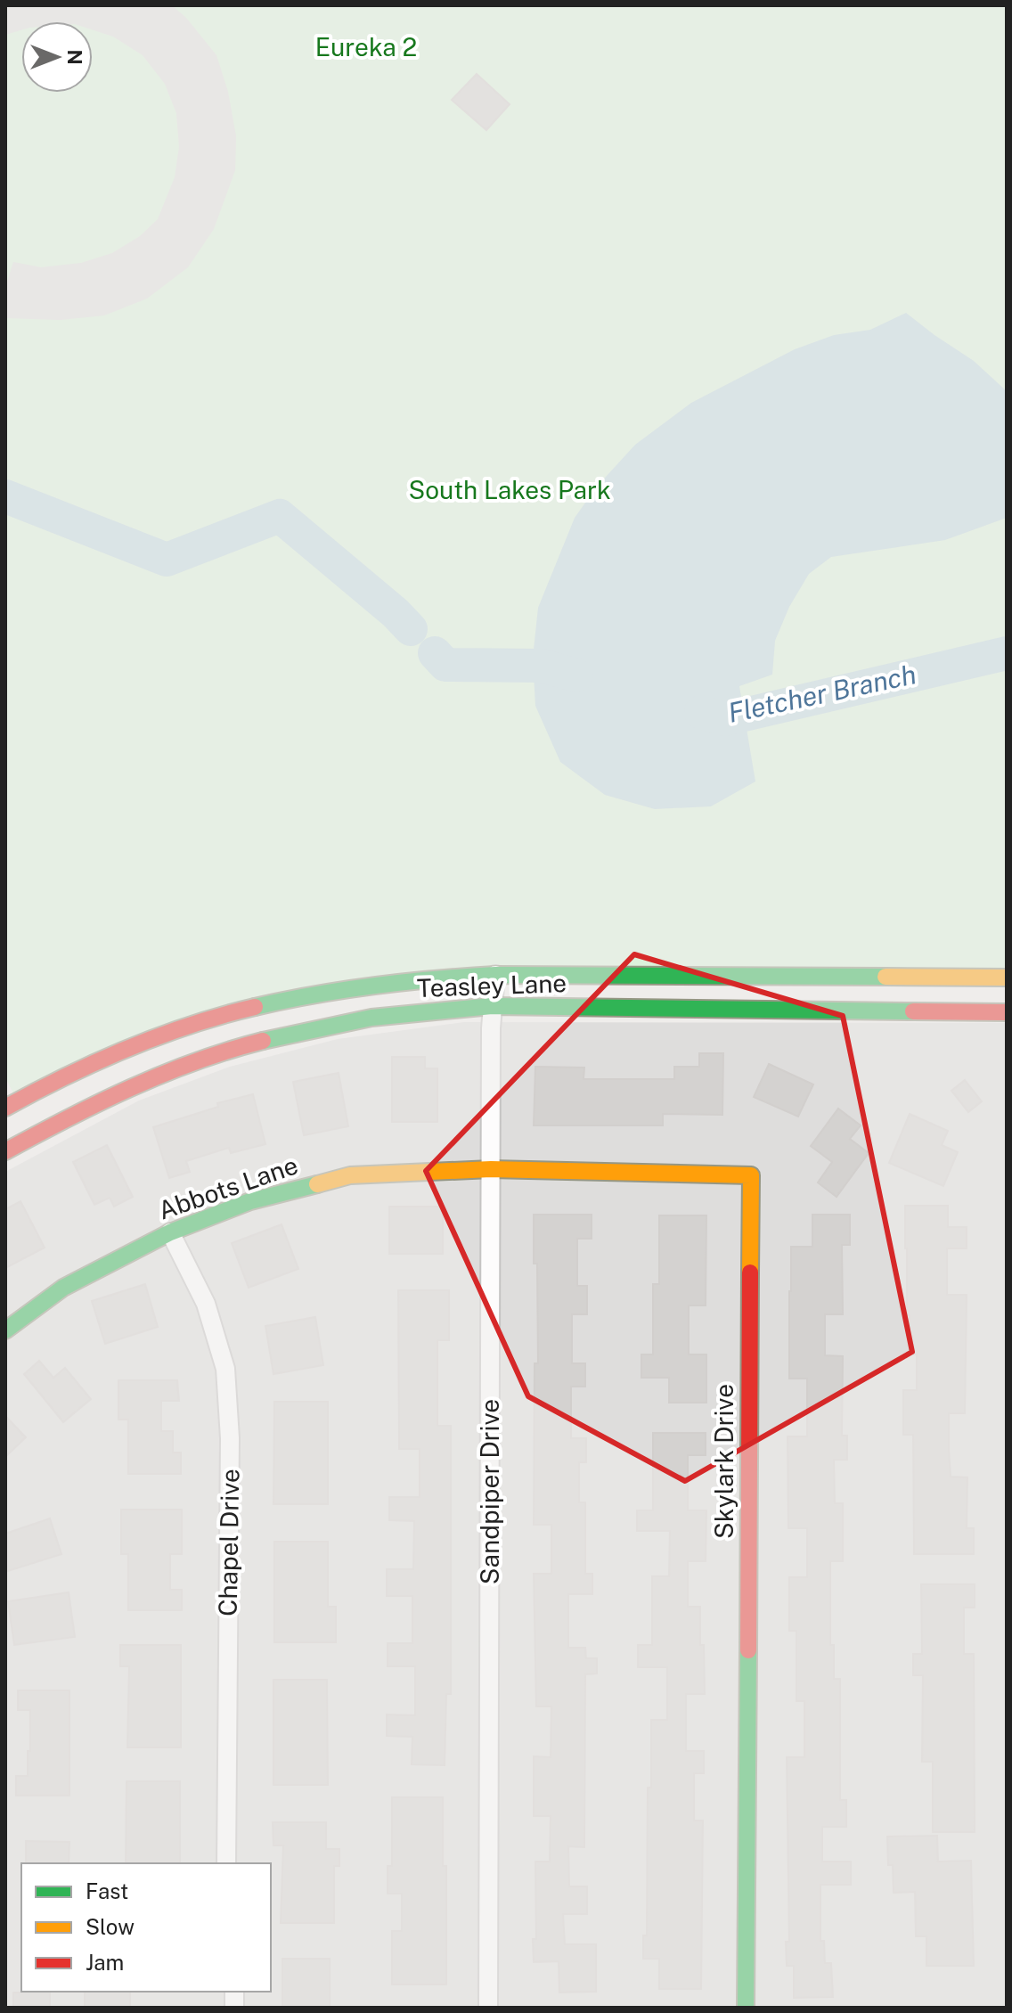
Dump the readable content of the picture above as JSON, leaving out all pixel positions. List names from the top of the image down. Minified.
{"streets":{"main road":["Teasley Lane","Abbots Lane","Skylark Drive"],"street":["Sandpiper Drive","Chapel Drive"]},"crossings":[["Teasley Lane","Sandpiper Drive"],["Abbots Lane","Skylark Drive"],["Abbots Lane","Sandpiper Drive"],["Abbots Lane","Chapel Drive"],["Skylark Drive","Sandpiper Drive"]],"water":["Fletcher Branch"],"parks":["Eureka 2","South Lakes Park"],"legend":["Fast","Slow","Jam"],"north":"right"}
